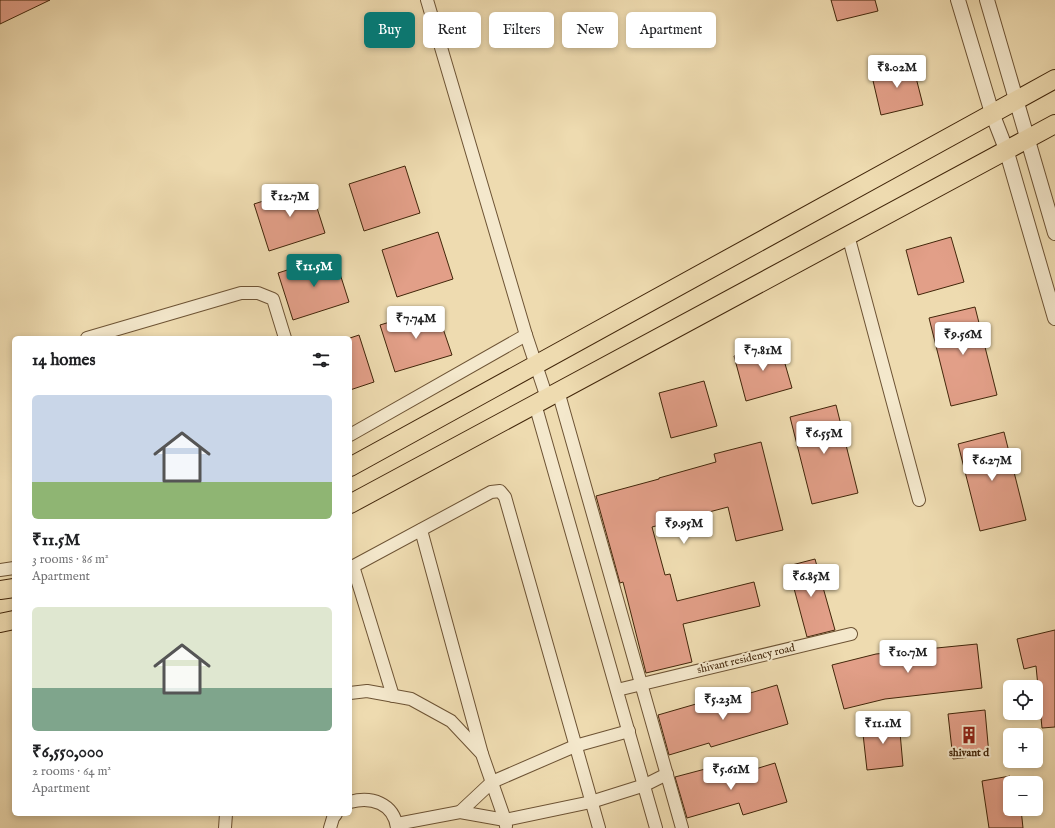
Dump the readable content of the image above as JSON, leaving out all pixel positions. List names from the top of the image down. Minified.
{"streets":{"street":["shivant residency road"]},"places":{"building":["shivant d"]},"page":{"chip":["Buy","Rent","Filters","New","Apartment"],"price":["₹8.02M","₹12.7M","₹11.5M","₹7.74M","₹9.56M","₹7.81M","₹6.55M","₹6.27M","₹9.95M","₹6.85M","₹10.7M","₹5.23M","₹11.1M","₹5.61M"],"heading":"14 homes","list":[{"name":"₹11.5M","note":"3 rooms · 86 m² · Apartment"},{"name":"₹6,550,000","note":"2 rooms · 64 m² · Apartment"}],"map_buttons":["+","−"]}}
